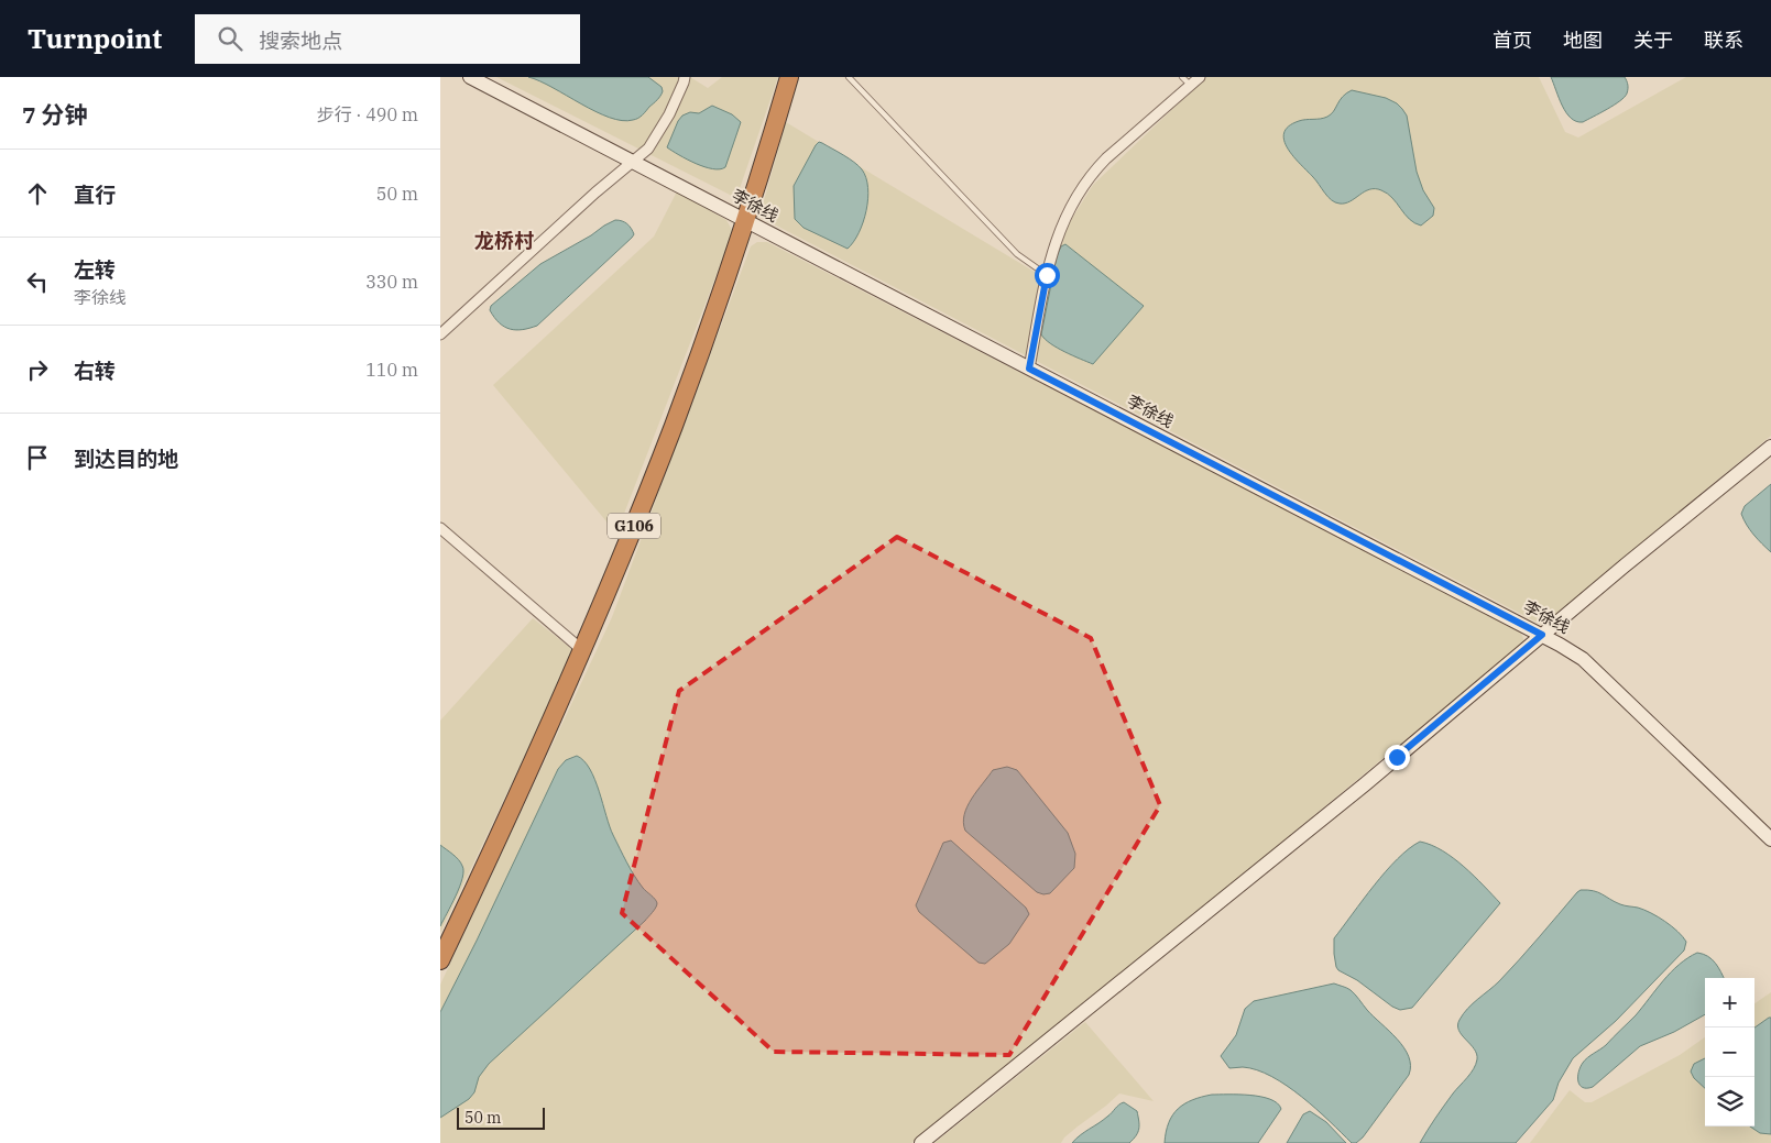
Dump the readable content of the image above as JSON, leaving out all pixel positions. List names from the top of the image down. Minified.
{"streets":{"highway":["G106"],"main road":["李徐线"]},"crossings":[["李徐线","G106"]],"districts":["龙桥村"],"scale_bar":"50 m","page":{"header":"Turnpoint","search":"搜索地点","nav":["首页","地图","关于","联系"],"heading":["7 分钟","步行 · 490 m"],"list":[["直行","50 m"],["左转","李徐线","330 m"],["右转","110 m"],"到达目的地"],"map_buttons":["+","−"],"scale":"50 m"}}
